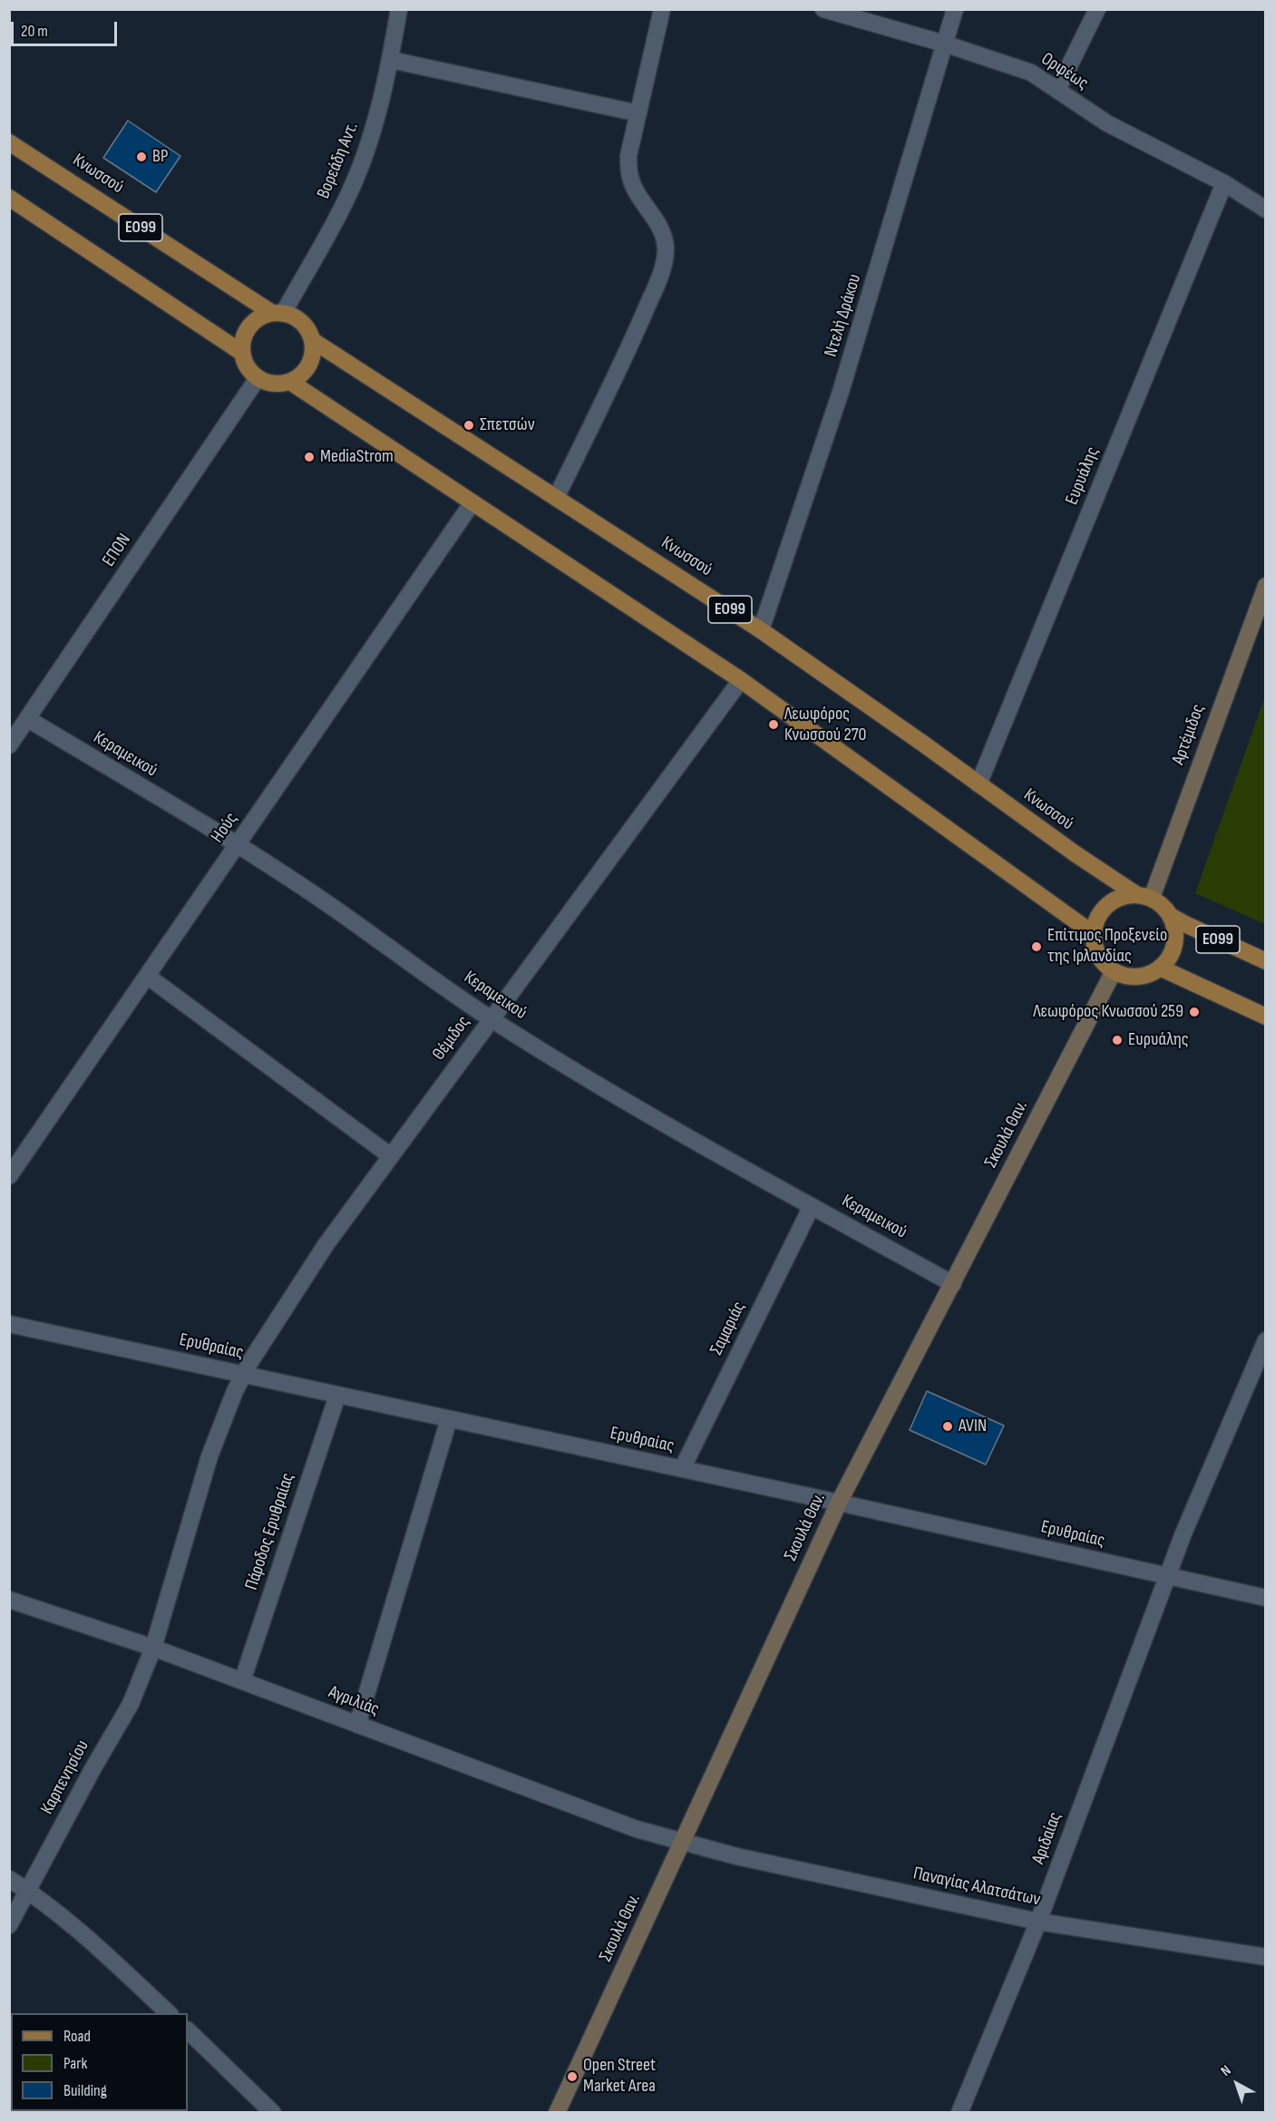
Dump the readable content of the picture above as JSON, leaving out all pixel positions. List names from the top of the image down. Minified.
{"streets":{"main road":["Κνωσσού","ΕΟ99"],"street":["Ορφέως","Βορεάδη Αντ.","Ντελή Δράκου","Ευρυάλης","ΕΠΟΝ","Αρτέμιδος","Κεραμεικού","Ηούς","Θέμιδος","Σκουλά Θαν.","Σαμαριάς","Ερυθραίας","Πάροδος Ερυθραίας","Αγριλιάς","Καρπενησίου","Αριδαίας","Παναγίας Αλατσάτων"]},"crossings":[["Ορφέως","Ντελή Δράκου"],["Ορφέως","Ευρυάλης"],["Βορεάδη Αντ.","Κνωσσού"],["Βορεάδη Αντ.","ΕΟ99"],["Βορεάδη Αντ.","ΕΠΟΝ"],["Κνωσσού","ΕΟ99"],["Κνωσσού","Ντελή Δράκου"],["Κνωσσού","Ευρυάλης"],["Κνωσσού","ΕΠΟΝ"],["Κνωσσού","Αρτέμιδος"],["Κνωσσού","Σκουλά Θαν."],["ΕΟ99","ΕΠΟΝ"],["ΕΟ99","Αρτέμιδος"],["ΕΟ99","Σκουλά Θαν."],["ΕΠΟΝ","Κεραμεικού"],["Αρτέμιδος","Σκουλά Θαν."],["Κεραμεικού","Ηούς"],["Κεραμεικού","Θέμιδος"],["Κεραμεικού","Σκουλά Θαν."],["Κεραμεικού","Σαμαριάς"],["Θέμιδος","Ερυθραίας"],["Θέμιδος","Καρπενησίου"],["Σκουλά Θαν.","Ερυθραίας"],["Σκουλά Θαν.","Αγριλιάς"],["Σκουλά Θαν.","Παναγίας Αλατσάτων"],["Σαμαριάς","Ερυθραίας"],["Ερυθραίας","Πάροδος Ερυθραίας"],["Ερυθραίας","Καρπενησίου"],["Ερυθραίας","Αριδαίας"],["Πάροδος Ερυθραίας","Αγριλιάς"],["Αγριλιάς","Καρπενησίου"],["Αγριλιάς","Παναγίας Αλατσάτων"],["Αριδαίας","Παναγίας Αλατσάτων"]],"places":["BP","Σπετσών","MediaStrom","Λεωφόρος Κνωσσού 270","Επίτιμος Προξενείο της Ιρλανδίας","Λεωφόρος Κνωσσού 259","Ευρυάλης","AVIN","Open Street Market Area"],"legend":["Road","Park","Building"],"scale_bar":"20 m","north":"top left"}
